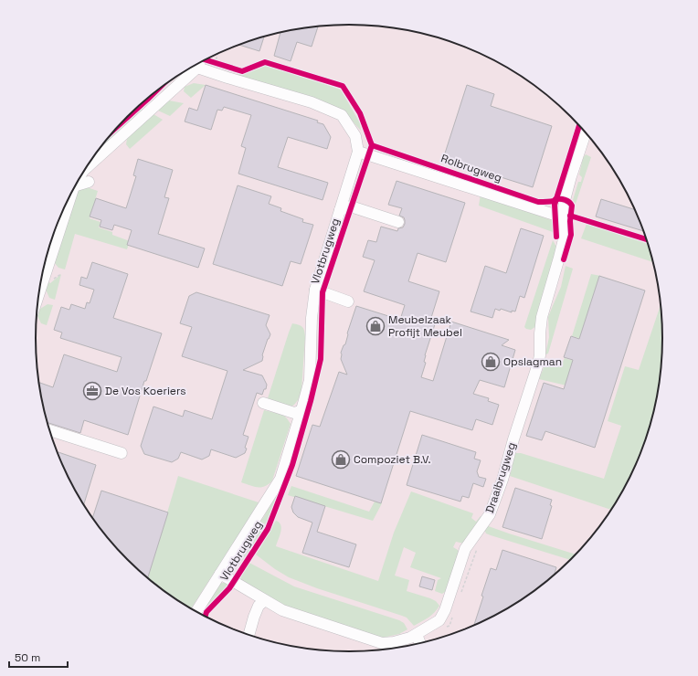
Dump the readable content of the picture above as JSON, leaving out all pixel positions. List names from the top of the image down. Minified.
{"streets":{"street":["Rolbrugweg","Vlotbrugweg","Draaibrugweg"]},"crossings":[["Rolbrugweg","Vlotbrugweg"],["Rolbrugweg","Draaibrugweg"],["Vlotbrugweg","Draaibrugweg"]],"places":{"shop":["Meubelzaak Profijt Meubel","Opslagman","Compoziet B.V."],"office":["De Vos Koeriers"]},"scale_bar":"50 m"}
